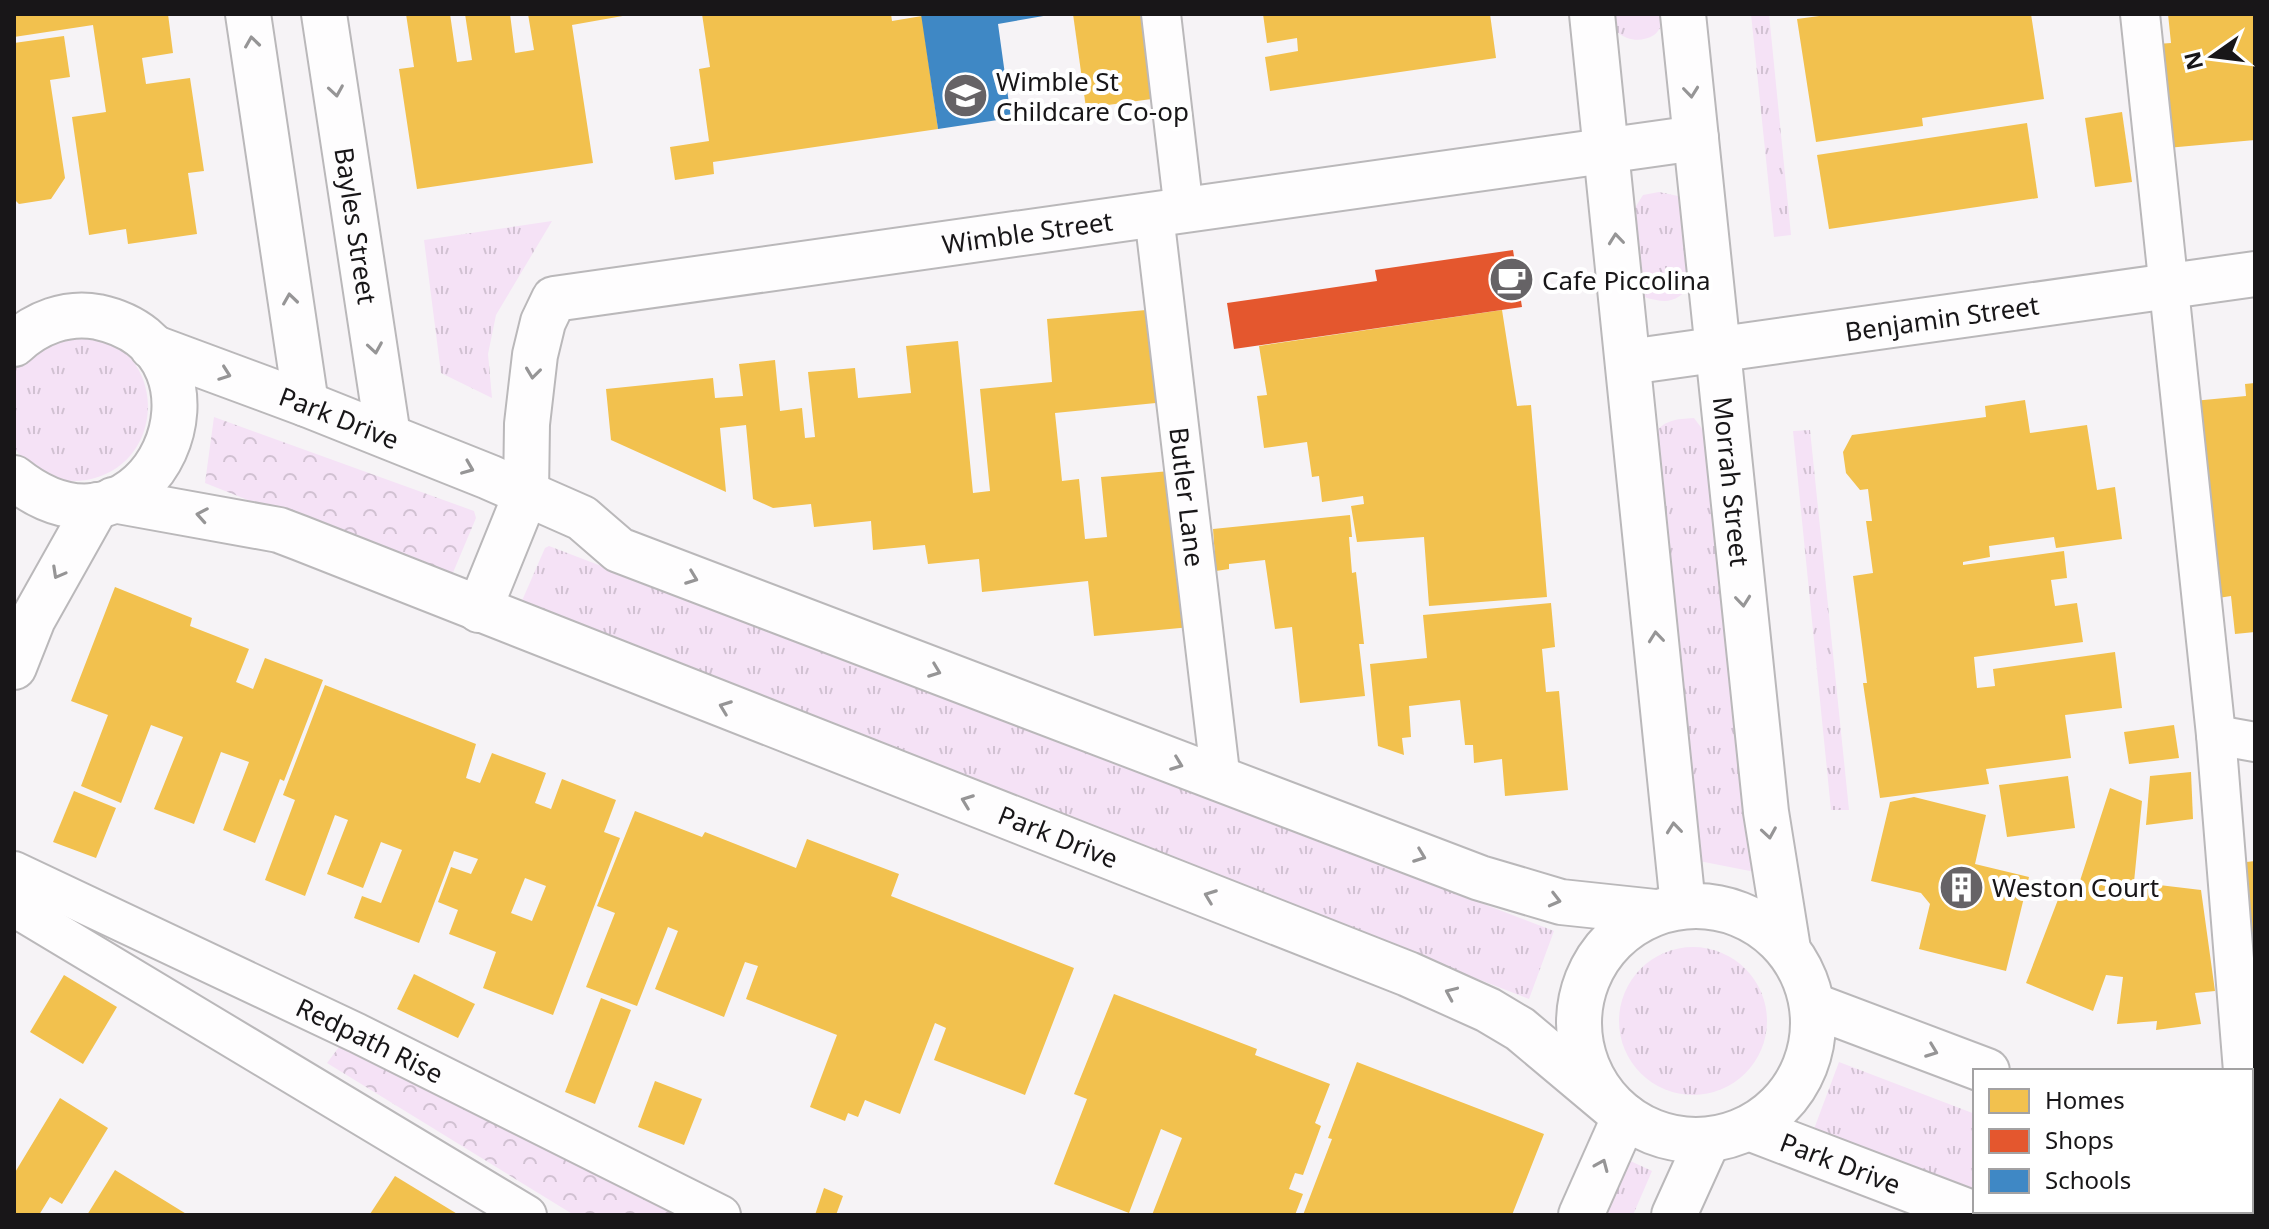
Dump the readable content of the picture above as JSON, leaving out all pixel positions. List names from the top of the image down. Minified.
{"streets":{"street":["Bayles Street","Wimble Street","Benjamin Street","Park Drive","Morrah Street"],"lane":["Butler Lane","Redpath Rise"]},"crossings":[["Bayles Street","Park Drive"],["Wimble Street","Park Drive"],["Wimble Street","Morrah Street"],["Wimble Street","Butler Lane"],["Benjamin Street","Morrah Street"],["Park Drive","Morrah Street"],["Park Drive","Butler Lane"]],"one_way":["Wimble Street"],"places":{"school or university":["Wimble St Childcare Co-op"],"cafe":["Cafe Piccolina"],"building":["Weston Court"]},"legend":["Homes","Shops","Schools"],"north":"left"}
